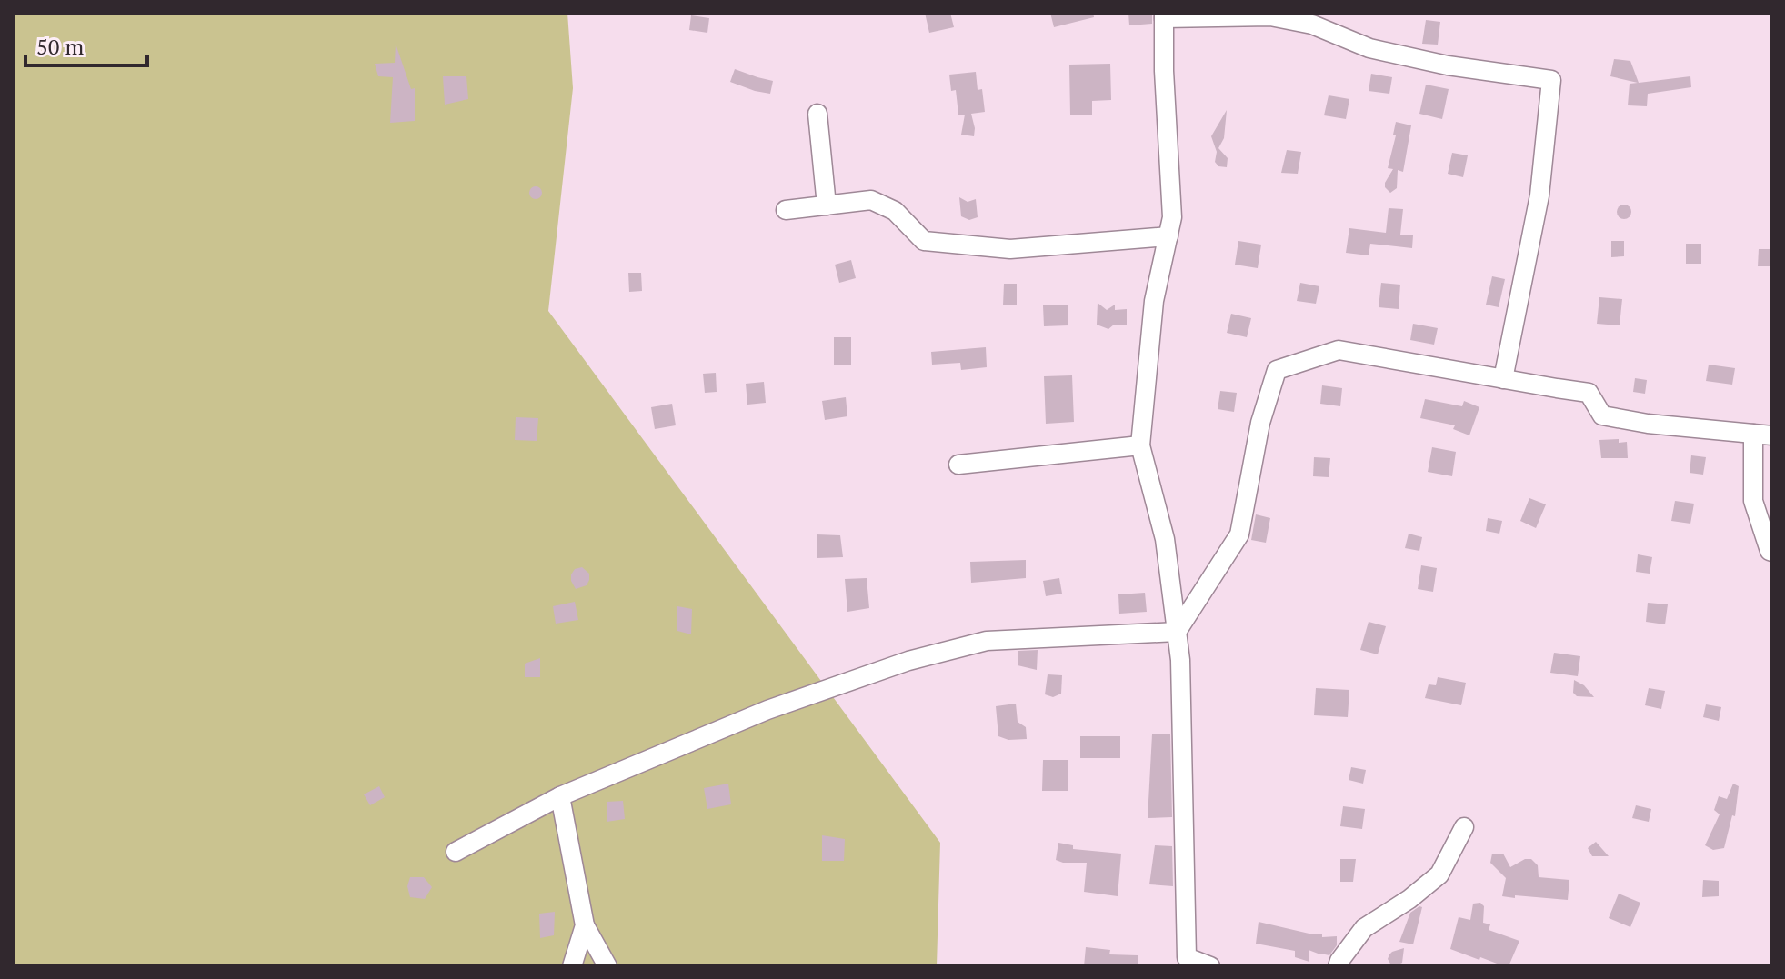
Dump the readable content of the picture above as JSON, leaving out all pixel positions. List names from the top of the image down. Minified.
{"scale_bar":"50 m"}
